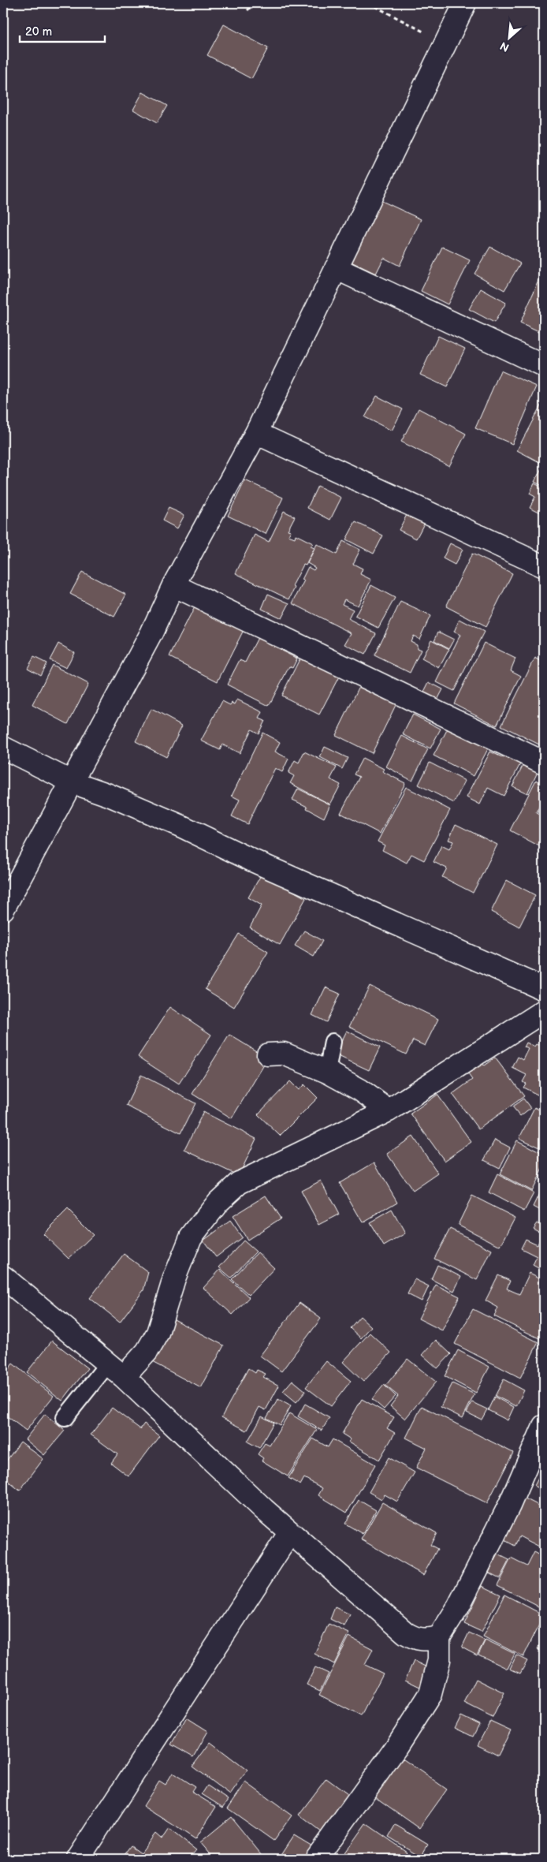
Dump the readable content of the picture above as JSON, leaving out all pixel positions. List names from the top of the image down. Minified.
{"scale_bar":"20 m","north":"bottom left"}
